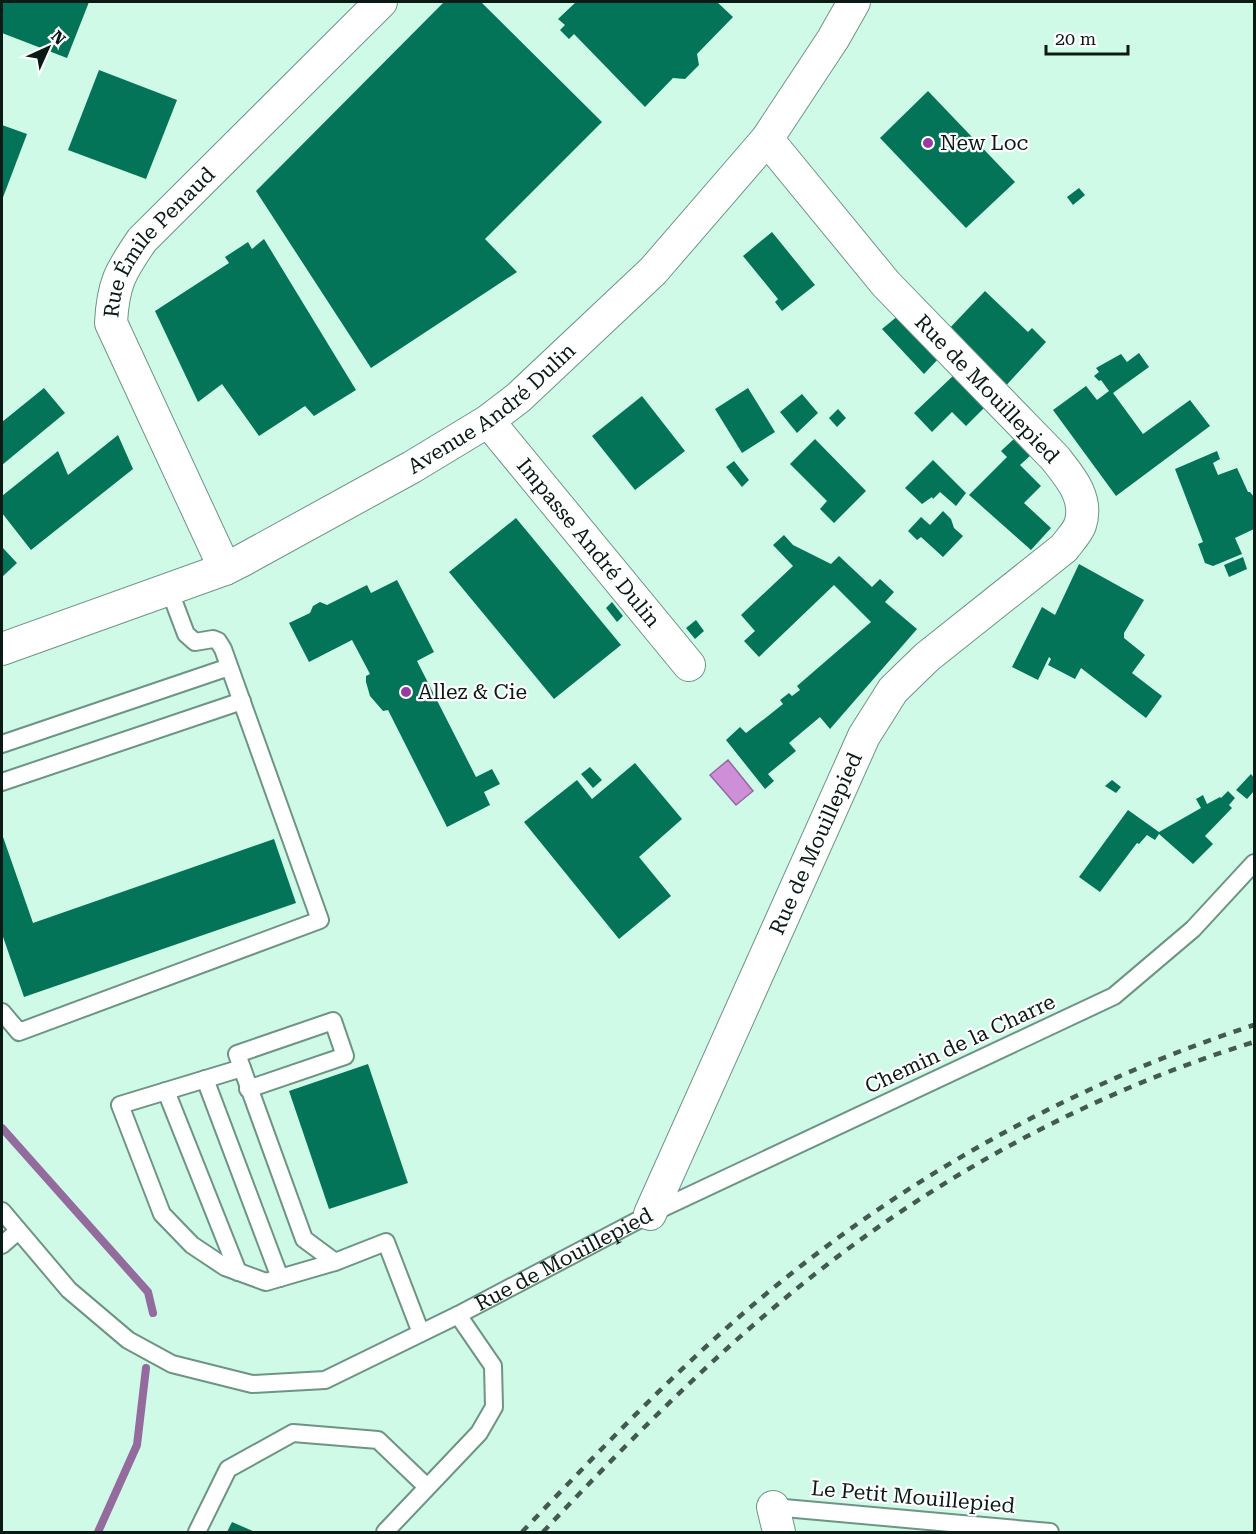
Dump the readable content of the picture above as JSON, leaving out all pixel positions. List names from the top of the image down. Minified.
{"streets":{"street":["Rue Émile Penaud","Rue de Mouillepied","Avenue André Dulin","Impasse André Dulin"],"lane":["Chemin de la Charre","Le Petit Mouillepied"]},"crossings":[["Rue Émile Penaud","Avenue André Dulin"],["Rue de Mouillepied","Avenue André Dulin"],["Rue de Mouillepied","Chemin de la Charre"],["Avenue André Dulin","Impasse André Dulin"]],"places":["New Loc","Allez & Cie"],"scale_bar":"20 m","north":"top right"}
